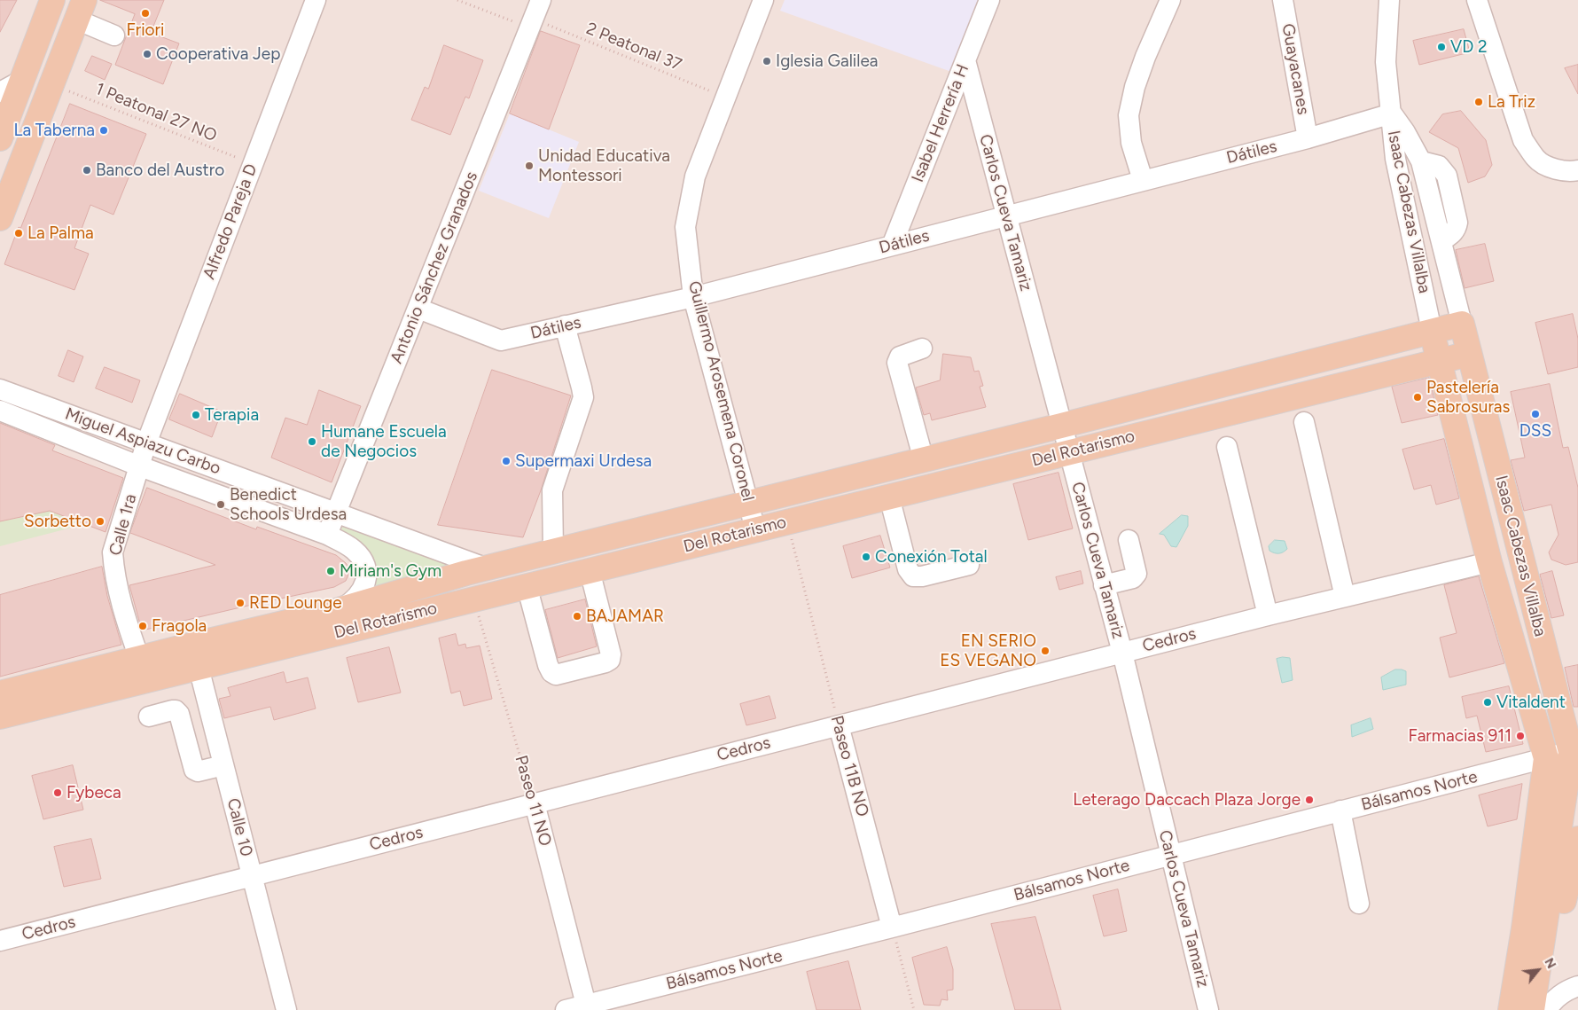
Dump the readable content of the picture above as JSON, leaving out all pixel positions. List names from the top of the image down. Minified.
{"streets":{"main road":["Isaac Cabezas Villalba","Del Rotarismo"],"street":["Guayacanes","Isabel Herrería H","Dátiles","Carlos Cueva Tamariz","Alfredo Pareja D","Antonio Sánchez Granados","Guillermo Arosemena Coronel","Miguel Aspiazu Carbo","Calle 1ra","Cedros","Paseo 11B NO","Bálsamos Norte","Paseo 11 NO","Calle 10"],"path":["2 Peatonal 37","1 Peatonal 27 NO"]},"crossings":[["2 Peatonal 37","Antonio Sánchez Granados"],["2 Peatonal 37","Guillermo Arosemena Coronel"],["Guayacanes","Dátiles"],["1 Peatonal 27 NO","Alfredo Pareja D"],["Isabel Herrería H","Dátiles"],["Isabel Herrería H","Carlos Cueva Tamariz"],["Dátiles","Isaac Cabezas Villalba"],["Dátiles","Carlos Cueva Tamariz"],["Dátiles","Antonio Sánchez Granados"],["Dátiles","Guillermo Arosemena Coronel"],["Isaac Cabezas Villalba","Del Rotarismo"],["Isaac Cabezas Villalba","Cedros"],["Isaac Cabezas Villalba","Bálsamos Norte"],["Carlos Cueva Tamariz","Del Rotarismo"],["Carlos Cueva Tamariz","Cedros"],["Carlos Cueva Tamariz","Bálsamos Norte"],["Alfredo Pareja D","Miguel Aspiazu Carbo"],["Alfredo Pareja D","Calle 1ra"],["Antonio Sánchez Granados","Miguel Aspiazu Carbo"],["Guillermo Arosemena Coronel","Del Rotarismo"],["Miguel Aspiazu Carbo","Del Rotarismo"],["Miguel Aspiazu Carbo","Calle 1ra"],["Del Rotarismo","Calle 1ra"],["Del Rotarismo","Paseo 11B NO"],["Del Rotarismo","Paseo 11 NO"],["Del Rotarismo","Calle 10"],["Cedros","Paseo 11B NO"],["Cedros","Paseo 11 NO"],["Cedros","Calle 10"],["Paseo 11B NO","Bálsamos Norte"],["Bálsamos Norte","Paseo 11 NO"]],"places":["Friori","VD 2","Cooperativa Jep","Iglesia Galilea","La Triz","La Taberna","Unidad Educativa Montessori","Banco del Austro","La Palma","Pastelería Sabrosuras","DSS","Terapia","Humane Escuela de Negocios","Supermaxi Urdesa","Benedict Schools Urdesa","Sorbetto","Conexión Total","Miriam's Gym","RED Lounge","BAJAMAR","Fragola","EN SERIO ES VEGANO","Vitaldent","Farmacias 911","Fybeca","Leterago Daccach Plaza Jorge"],"north":"top right"}
